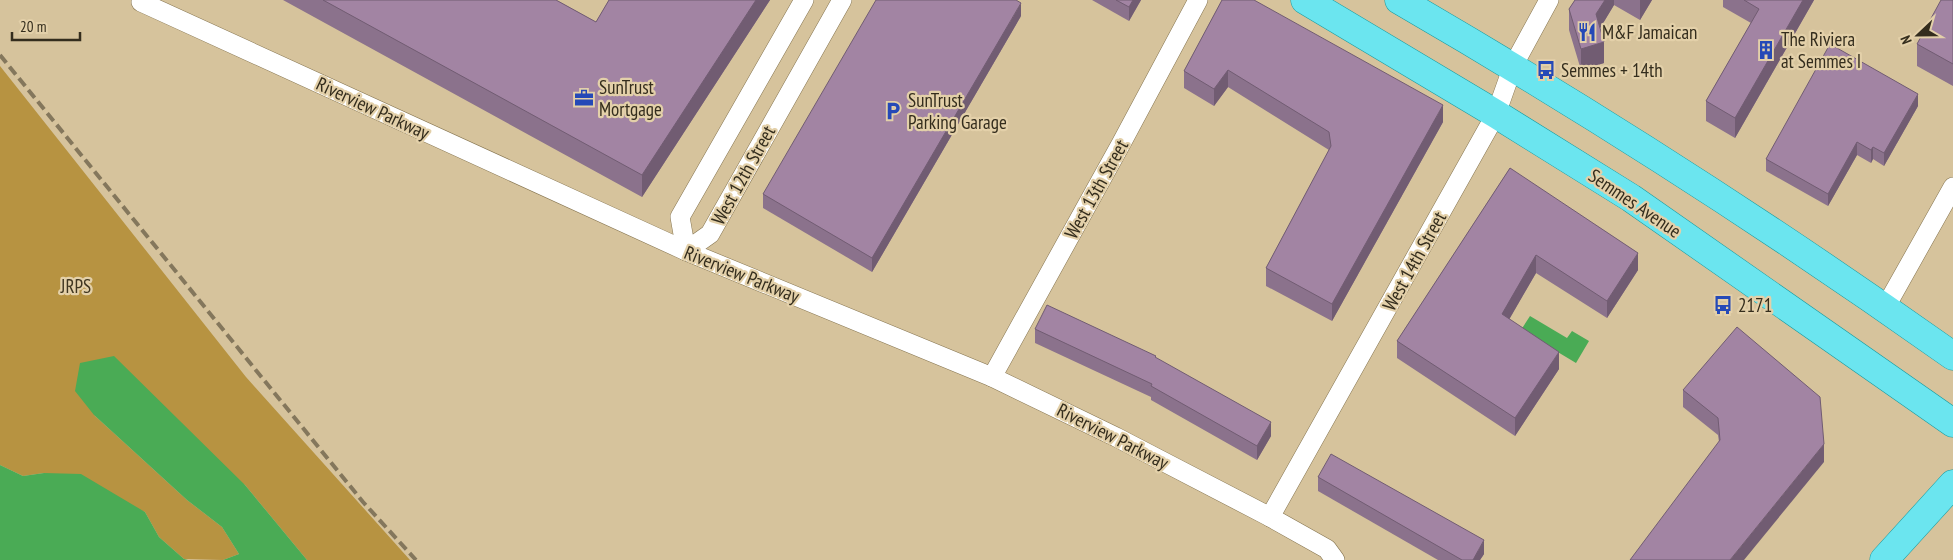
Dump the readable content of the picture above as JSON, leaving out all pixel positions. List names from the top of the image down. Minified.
{"streets":{"main road":["Semmes Avenue"],"street":["Riverview Parkway","West 12th Street","West 13th Street","West 14th Street"]},"crossings":[["Riverview Parkway","West 12th Street"],["Riverview Parkway","West 13th Street"],["Riverview Parkway","West 14th Street"],["Semmes Avenue","West 14th Street"]],"parks":["JRPS"],"places":{"restaurant":["M&F Jamaican"],"building":["The Riviera at Semmes I"],"bus stop":["Semmes + 14th","2171"],"office":["SunTrust Mortgage"],"parking":["SunTrust Parking Garage"]},"scale_bar":"20 m","north":"left"}
